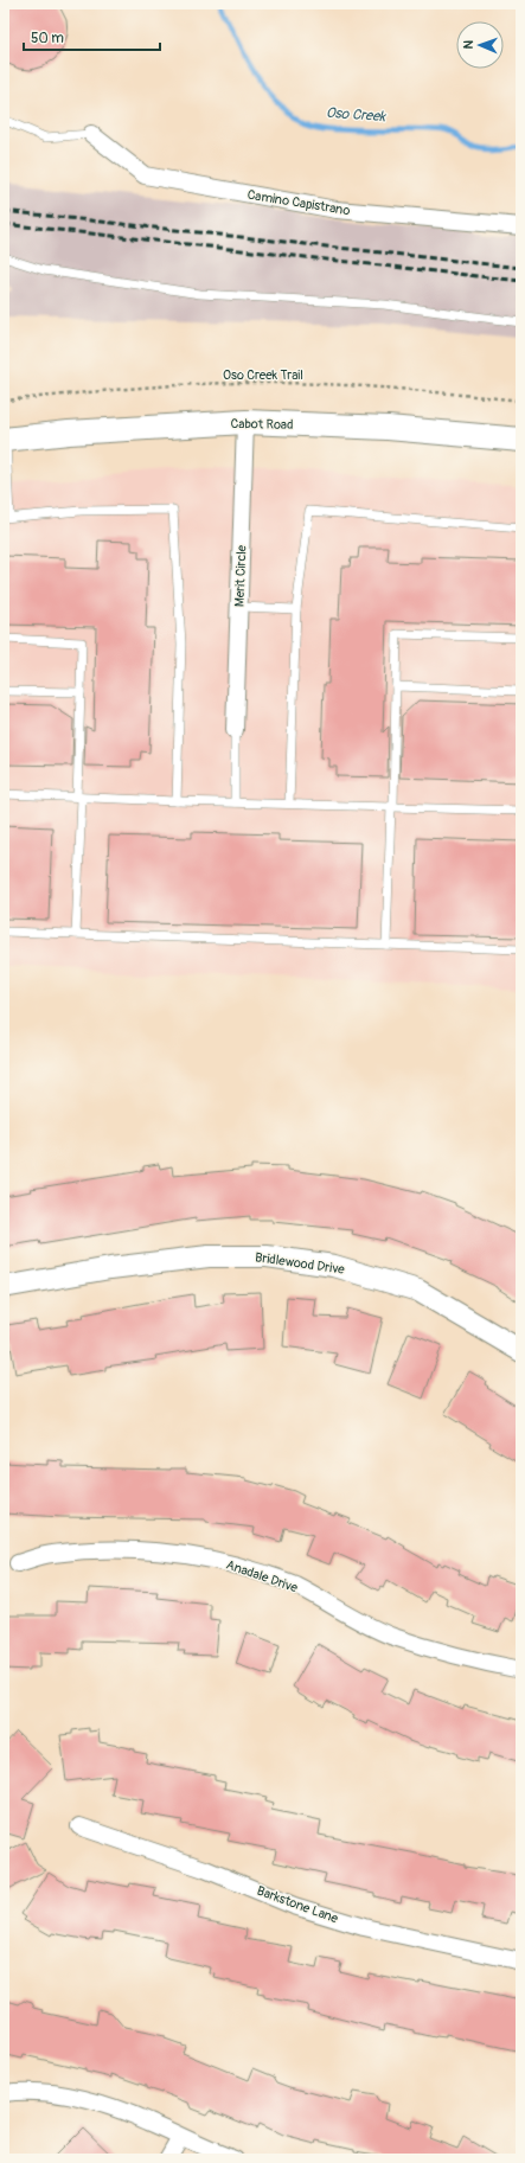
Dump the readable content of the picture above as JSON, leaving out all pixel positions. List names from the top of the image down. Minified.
{"streets":{"main road":["Cabot Road"],"street":["Camino Capistrano","Merit Circle","Bridlewood Drive","Anadale Drive","Barkstone Lane"],"path":["Oso Creek Trail"]},"crossings":[["Cabot Road","Merit Circle"]],"water":["Oso Creek"],"scale_bar":"50 m","north":"left"}
